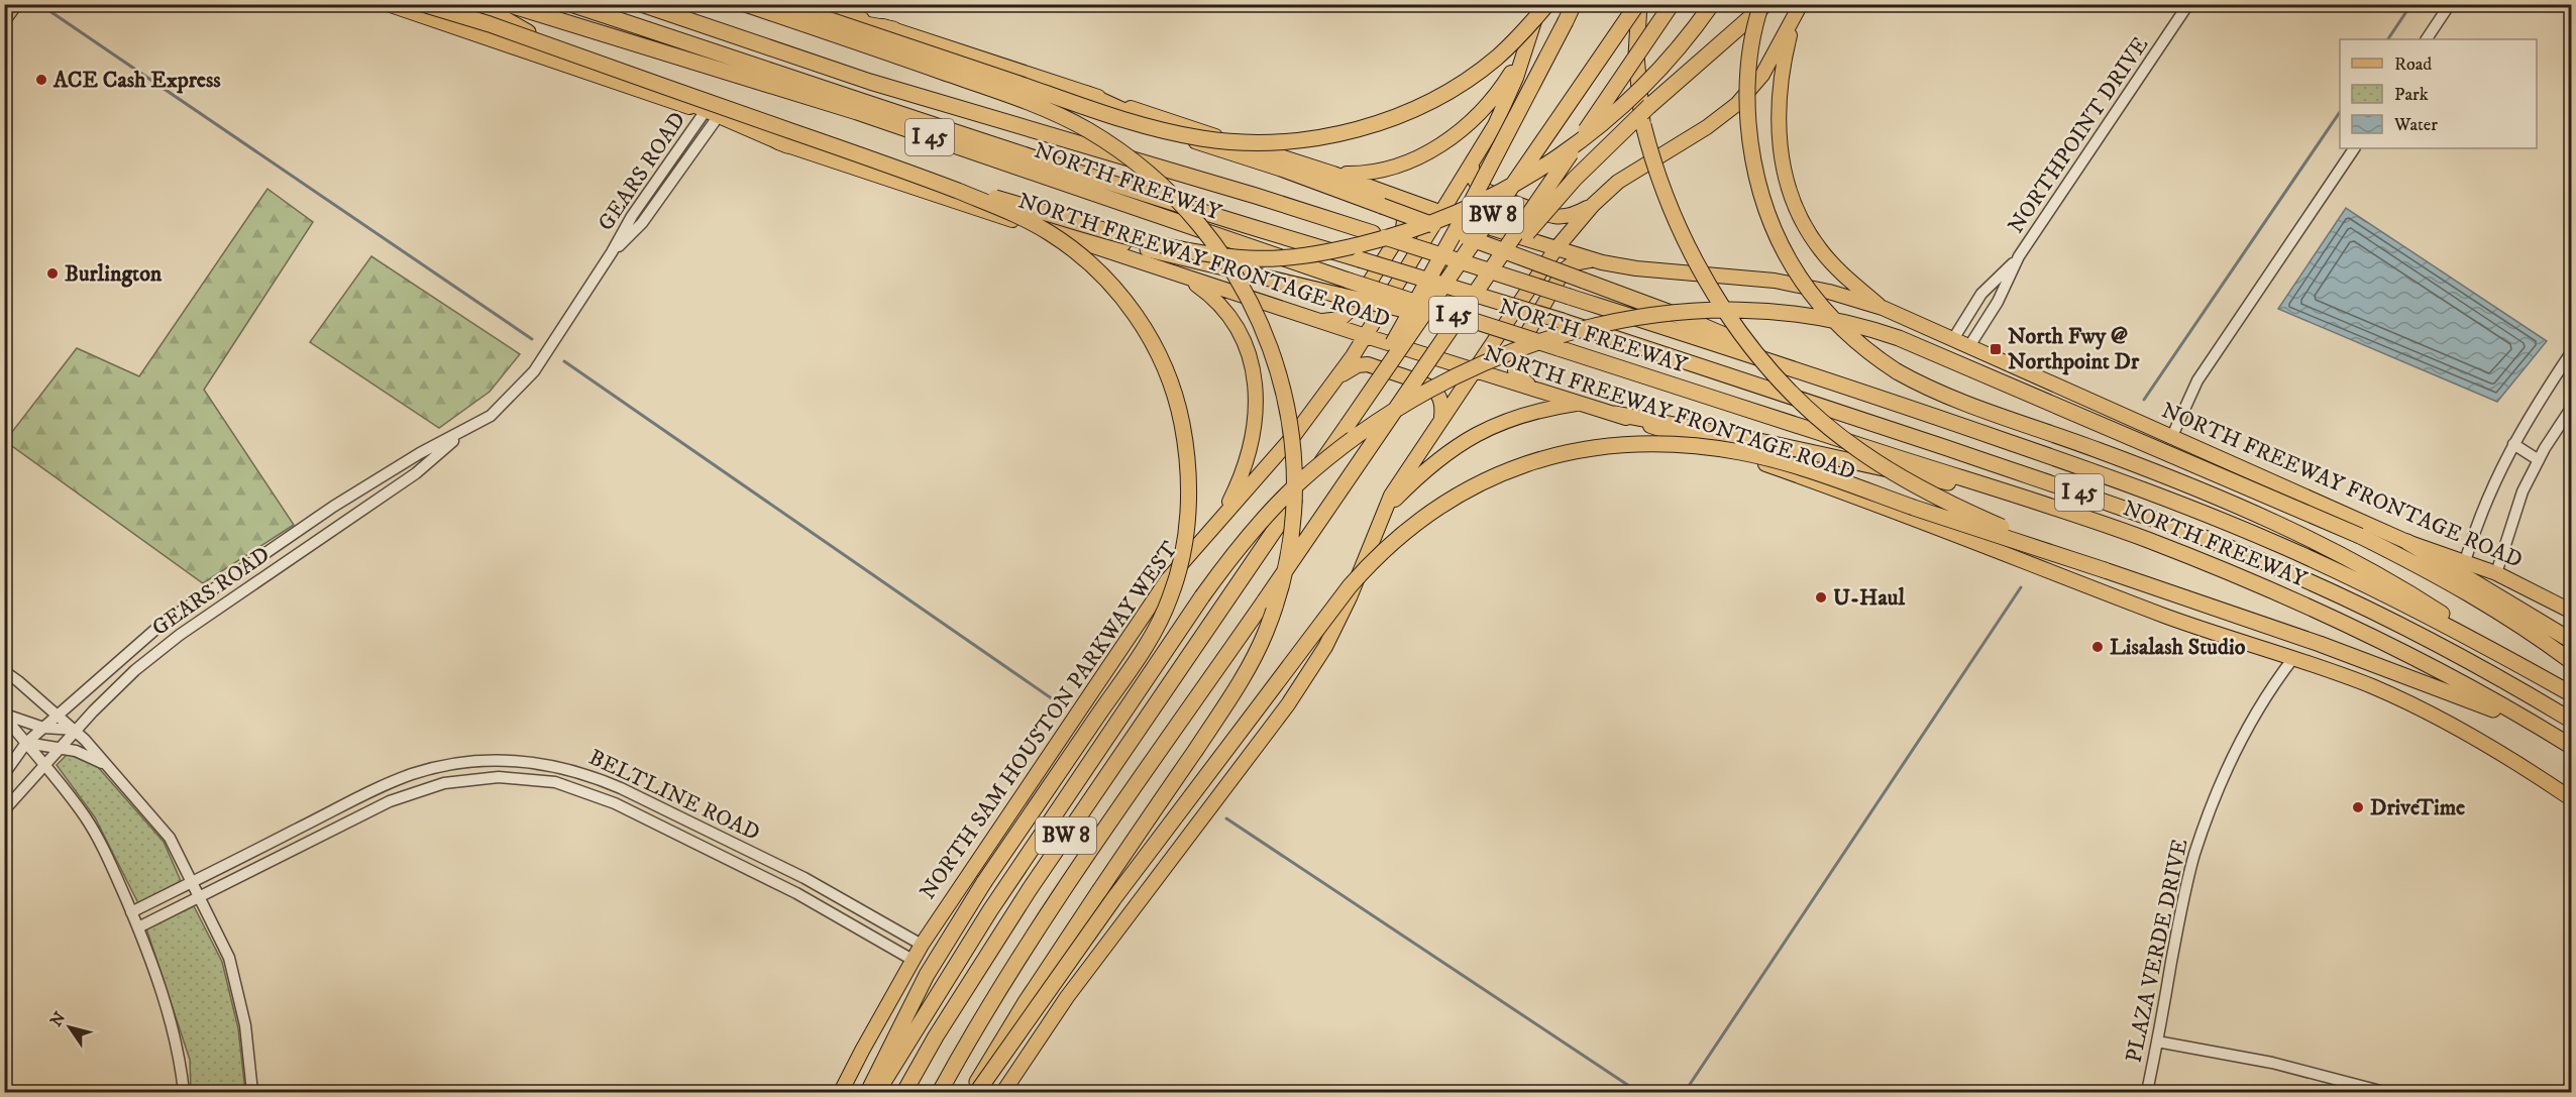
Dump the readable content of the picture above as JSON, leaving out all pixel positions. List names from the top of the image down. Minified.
{"streets":{"highway":["I 45","NORTH FREEWAY","BW 8"],"main road":["NORTH FREEWAY FRONTAGE ROAD","NORTH SAM HOUSTON PARKWAY WEST"],"street":["NORTHPOINT DRIVE","GEARS ROAD","BELTLINE ROAD","PLAZA VERDE DRIVE"]},"crossings":[["NORTHPOINT DRIVE","NORTH FREEWAY FRONTAGE ROAD"],["GEARS ROAD","NORTH FREEWAY FRONTAGE ROAD"],["NORTH FREEWAY FRONTAGE ROAD","NORTH SAM HOUSTON PARKWAY WEST"],["NORTH FREEWAY FRONTAGE ROAD","PLAZA VERDE DRIVE"],["NORTH SAM HOUSTON PARKWAY WEST","BELTLINE ROAD"]],"places":{"other":["ACE Cash Express","Burlington","U-Haul","Lisalash Studio","DriveTime"],"transit":["North Fwy @ Northpoint Dr"]},"legend":["Road","Park","Water"],"north":"top left"}
